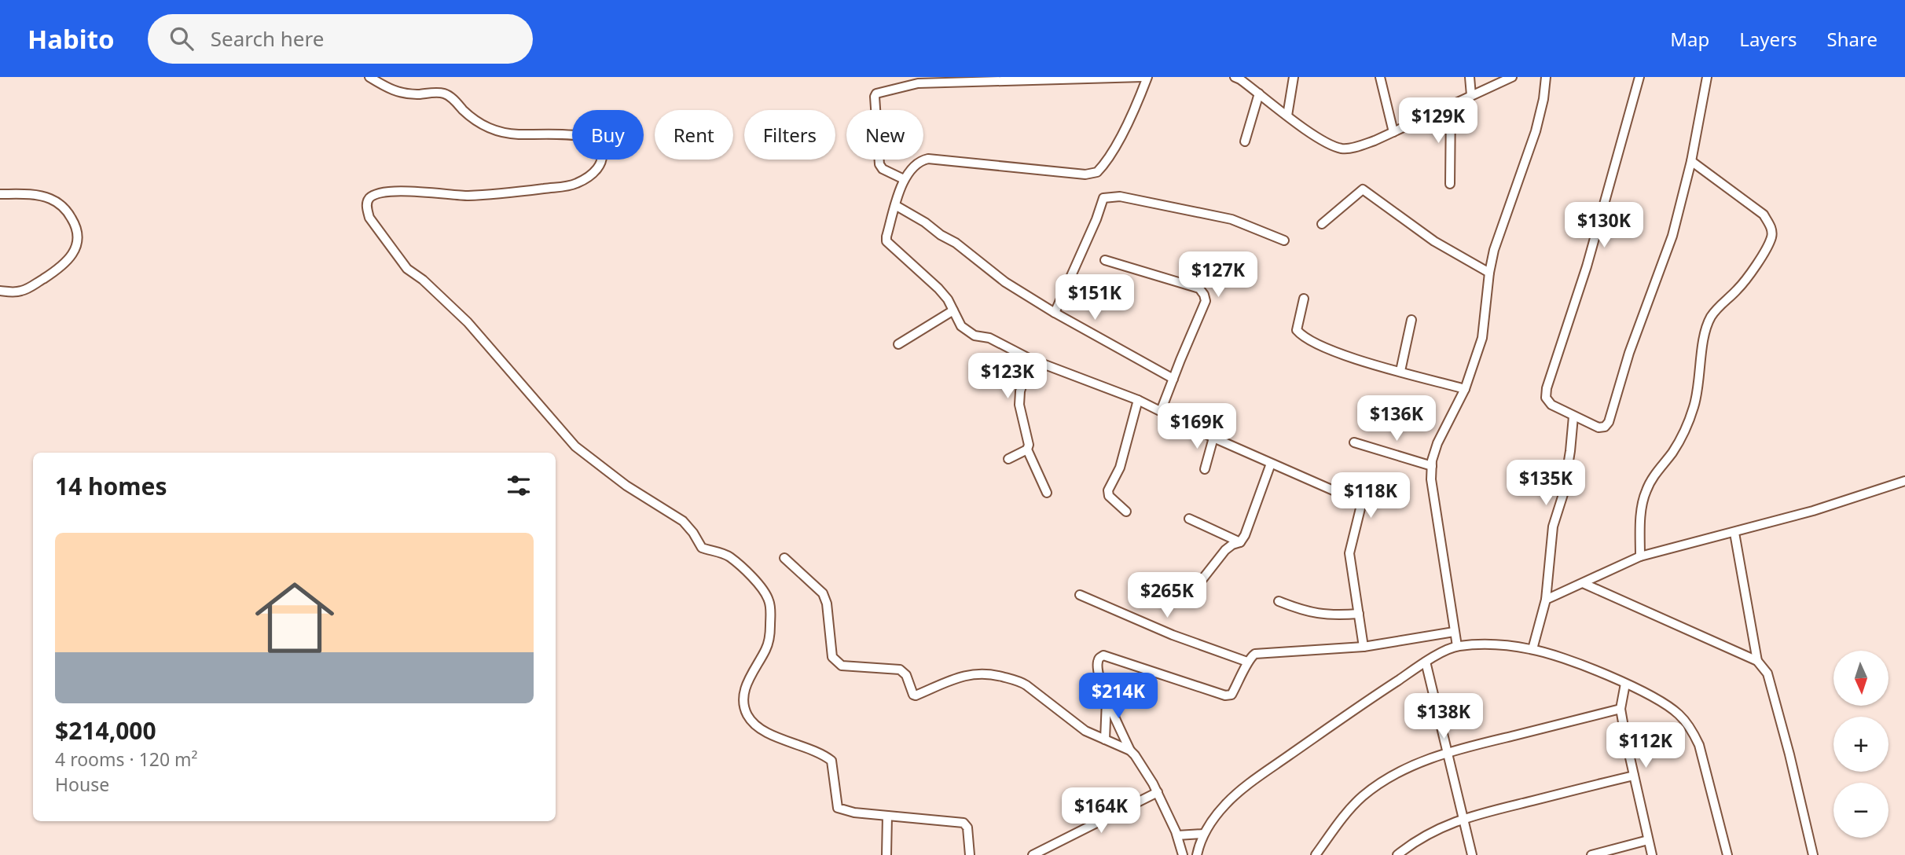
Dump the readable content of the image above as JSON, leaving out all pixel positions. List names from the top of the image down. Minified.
{"north":"bottom","page":{"header":"Habito","search":"Search here","nav":["Map","Layers","Share"],"price":["$129K","$130K","$127K","$151K","$123K","$136K","$169K","$135K","$118K","$265K","$214K","$138K","$112K","$164K"],"chip":["Buy","Rent","Filters","New"],"heading":"14 homes","list":[{"name":"$214,000","note":"4 rooms · 120 m² · House"}],"map_buttons":["+","−"]}}
